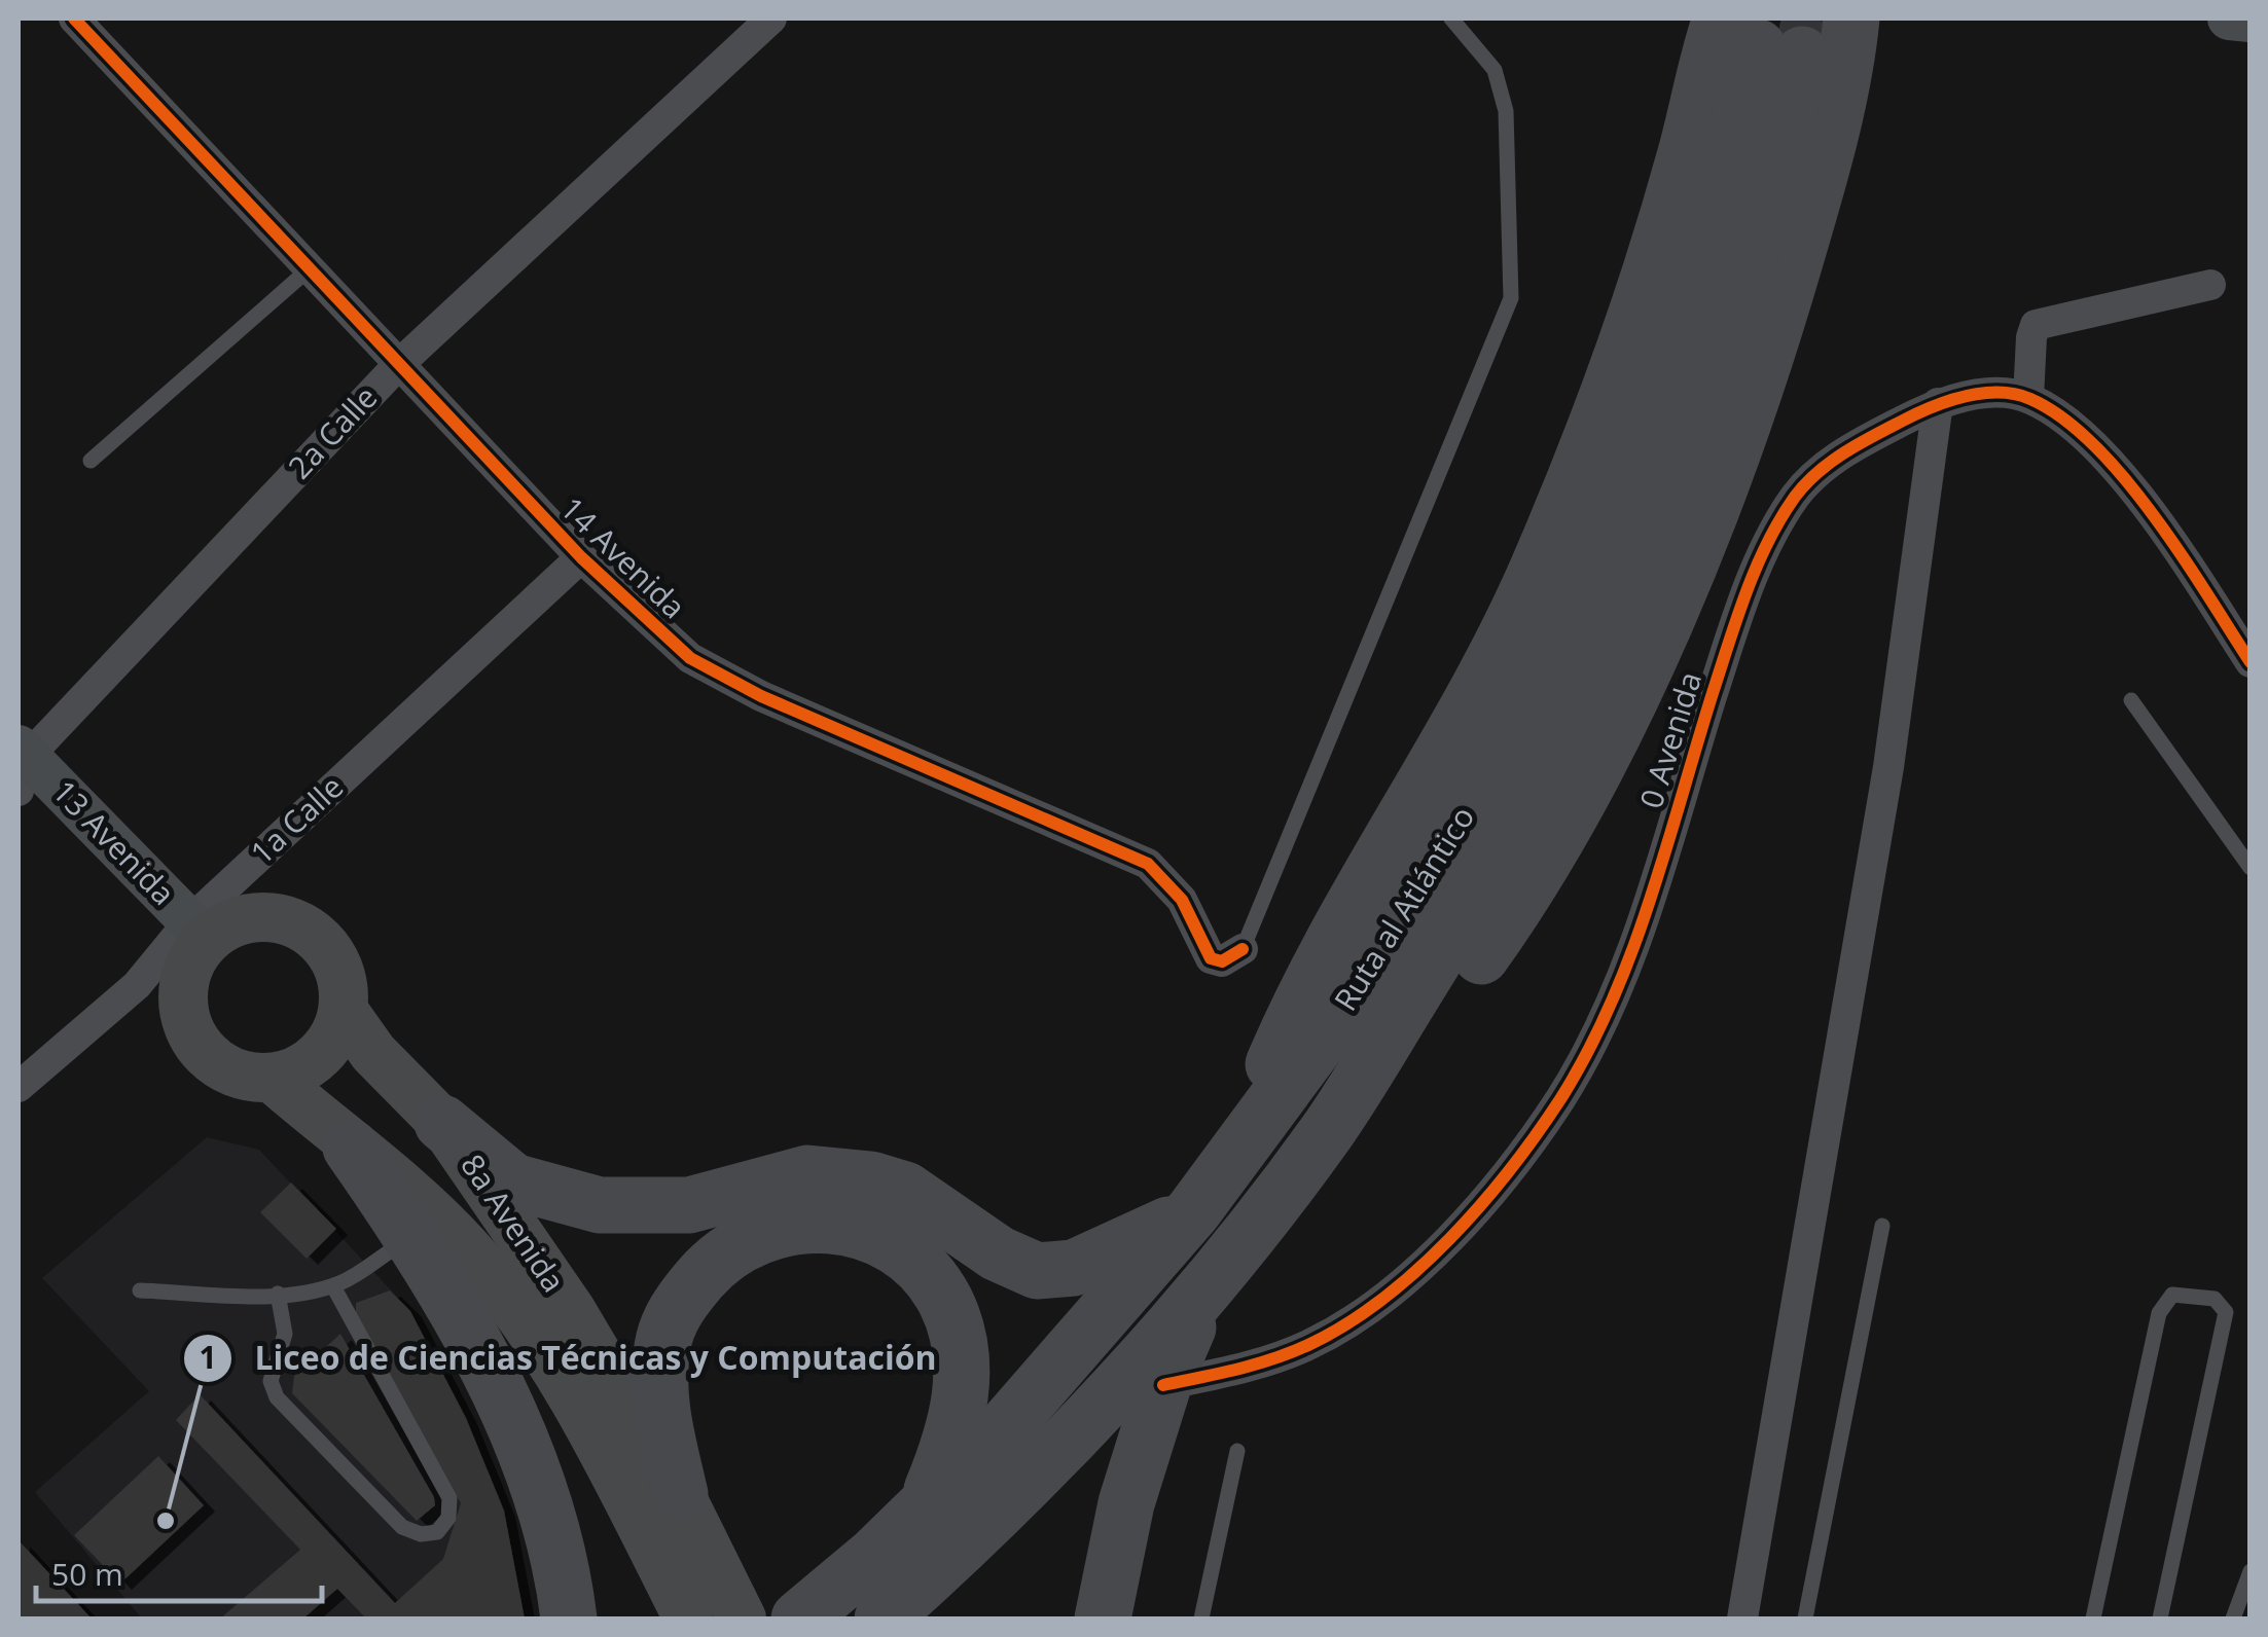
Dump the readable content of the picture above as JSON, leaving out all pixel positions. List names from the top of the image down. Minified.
{"streets":{"highway":["Ruta al Atlántico"],"main road":["8a Avenida"],"street":["2a Calle","14 Avenida","0 Avenida","1a Calle","13 Avenida"]},"crossings":[["2a Calle","14 Avenida"],["2a Calle","13 Avenida"],["14 Avenida","1a Calle"],["1a Calle","13 Avenida"],["1a Calle","8a Avenida"],["13 Avenida","8a Avenida"]],"places":["Liceo de Ciencias Técnicas y Computación"],"scale_bar":"50 m"}
